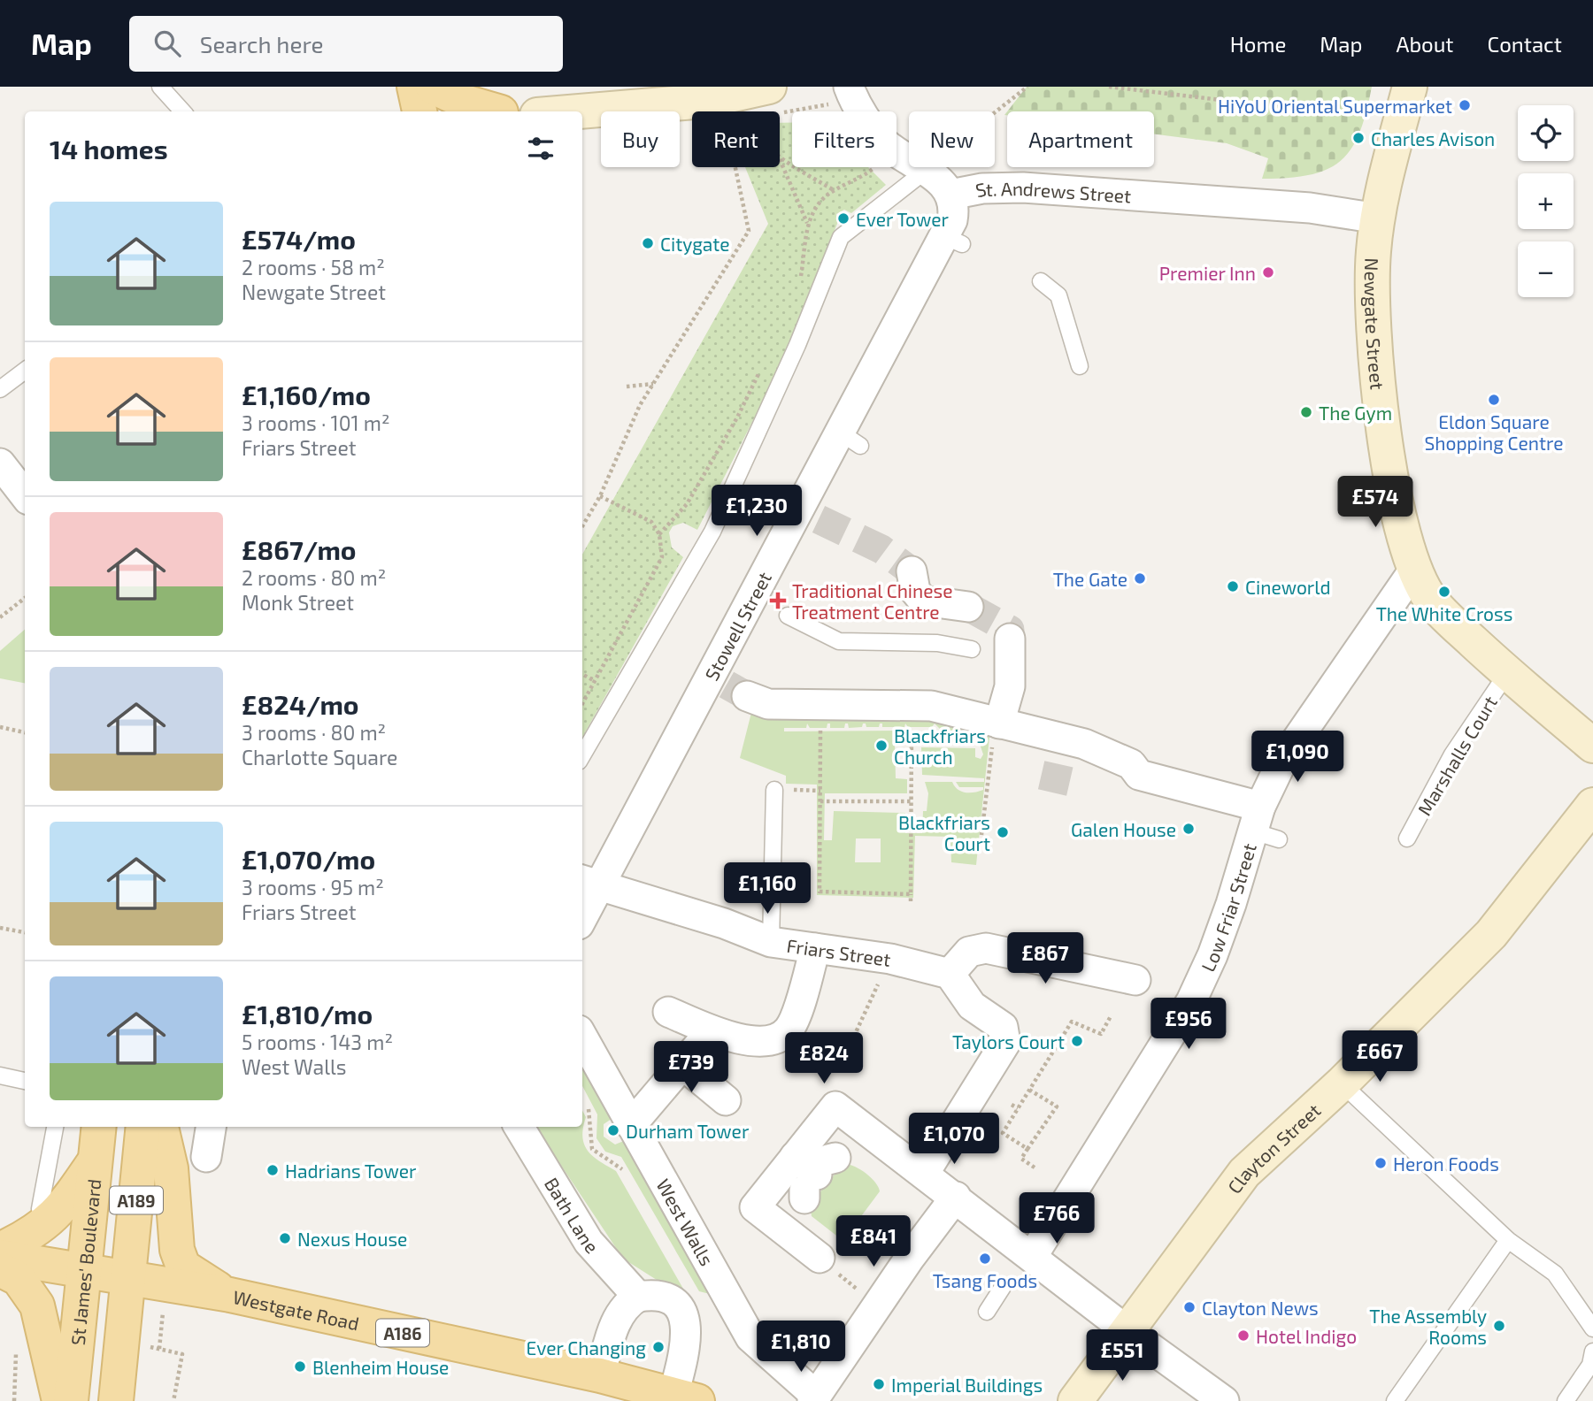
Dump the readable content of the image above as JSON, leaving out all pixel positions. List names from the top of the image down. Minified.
{"streets":{"main road":["Newgate Street","Clayton Street","A189","St James' Boulevard","Westgate Road","A186"],"street":["St. Andrews Street","Stowell Street","Low Friar Street","Friars Street","Bath Lane","West Walls"],"lane":["Marshalls Court"]},"crossings":[["St. Andrews Street","Newgate Street"],["St. Andrews Street","Stowell Street"],["Newgate Street","Marshalls Court"],["Newgate Street","Low Friar Street"],["Stowell Street","Friars Street"],["A189","Westgate Road"],["St James' Boulevard","Westgate Road"]],"places":{"other":["HiYoU Oriental Supermarket","Charles Avison","Ever Tower","Citygate","Premier Inn","Eldon Square Shopping Centre","The Gym","The Gate","Cineworld","The White Cross","Blackfriars Church","Galen House","Blackfriars Court","Taylors Court","Durham Tower","Heron Foods","Hadrians Tower","Nexus House","Tsang Foods","Clayton News","The Assembly Rooms","Hotel Indigo","Ever Changing","Blenheim House","Imperial Buildings"],"health":["Traditional Chinese Treatment Centre"]},"page":{"header":"Map","search":"Search here","nav":["Home","Map","About","Contact"],"map_buttons":["+","−"],"chip":["Buy","Rent","Filters","New","Apartment"],"heading":"14 homes","list":[{"name":"£574/mo","note":"2 rooms · 58 m² · Newgate Street"},{"name":"£1,160/mo","note":"3 rooms · 101 m² · Friars Street"},{"name":"£867/mo","note":"2 rooms · 80 m² · Monk Street"},{"name":"£824/mo","note":"3 rooms · 80 m² · Charlotte Square"},{"name":"£1,070/mo","note":"3 rooms · 95 m² · Friars Street"},{"name":"£1,810/mo","note":"5 rooms · 143 m² · West Walls"}],"price":["£574","£1,230","£1,090","£1,160","£867","£956","£667","£824","£739","£1,070","£766","£841","£1,810","£551"]}}
